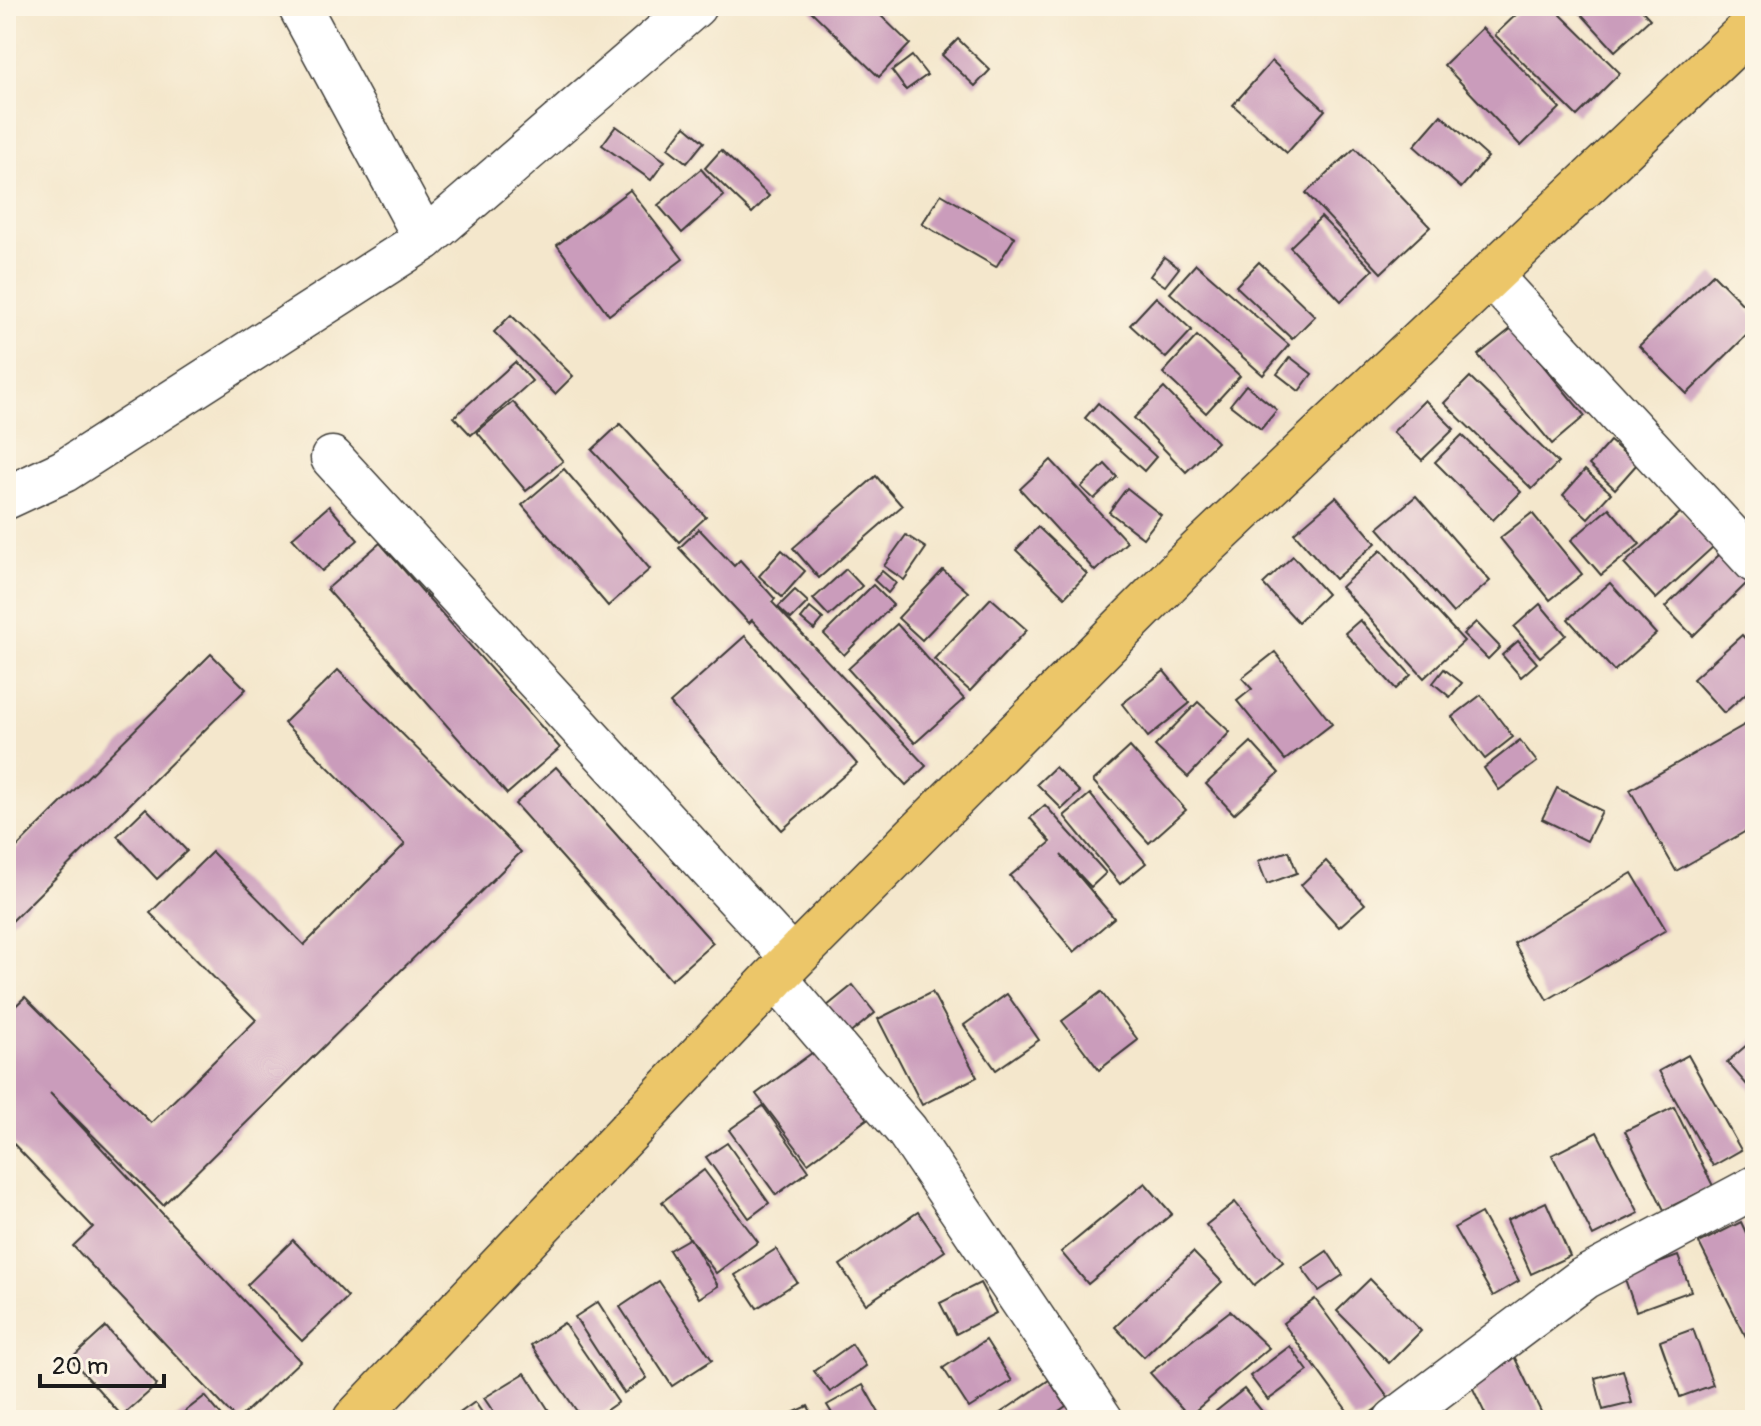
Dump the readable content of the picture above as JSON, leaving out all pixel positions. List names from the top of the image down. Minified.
{"scale_bar":"20 m"}
